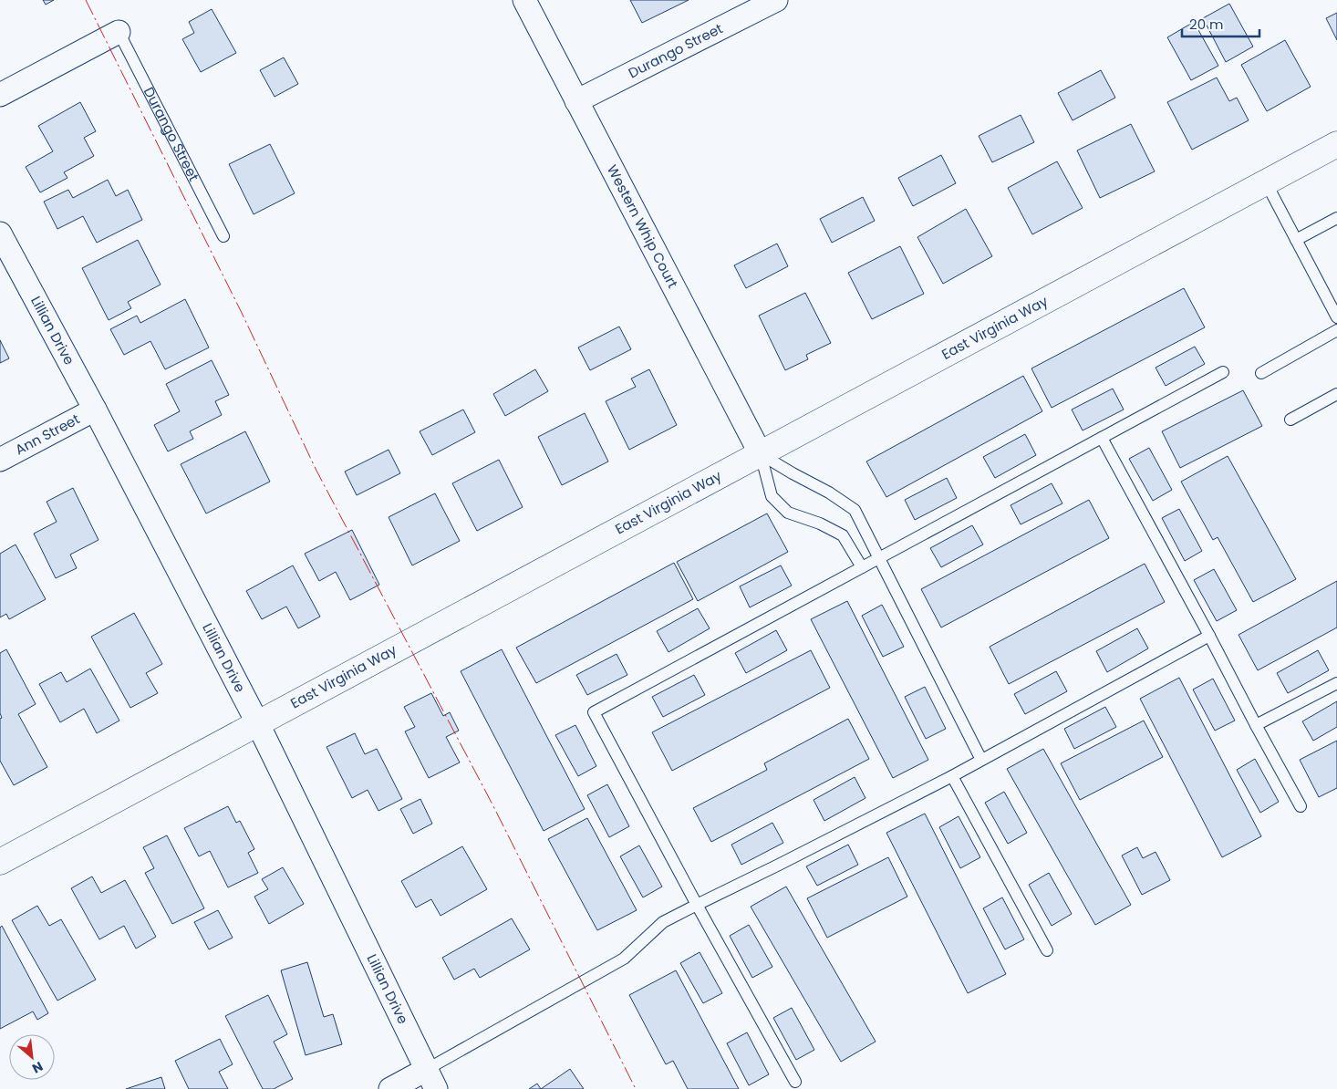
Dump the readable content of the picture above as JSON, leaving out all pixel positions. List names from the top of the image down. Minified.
{"streets":{"street":["Durango Street","Western Whip Court","East Virginia Way","Lillian Drive","Ann Street"]},"crossings":[["Durango Street","Western Whip Court"],["Western Whip Court","East Virginia Way"],["East Virginia Way","Lillian Drive"],["Lillian Drive","Ann Street"]],"scale_bar":"20 m","north":"bottom right"}
